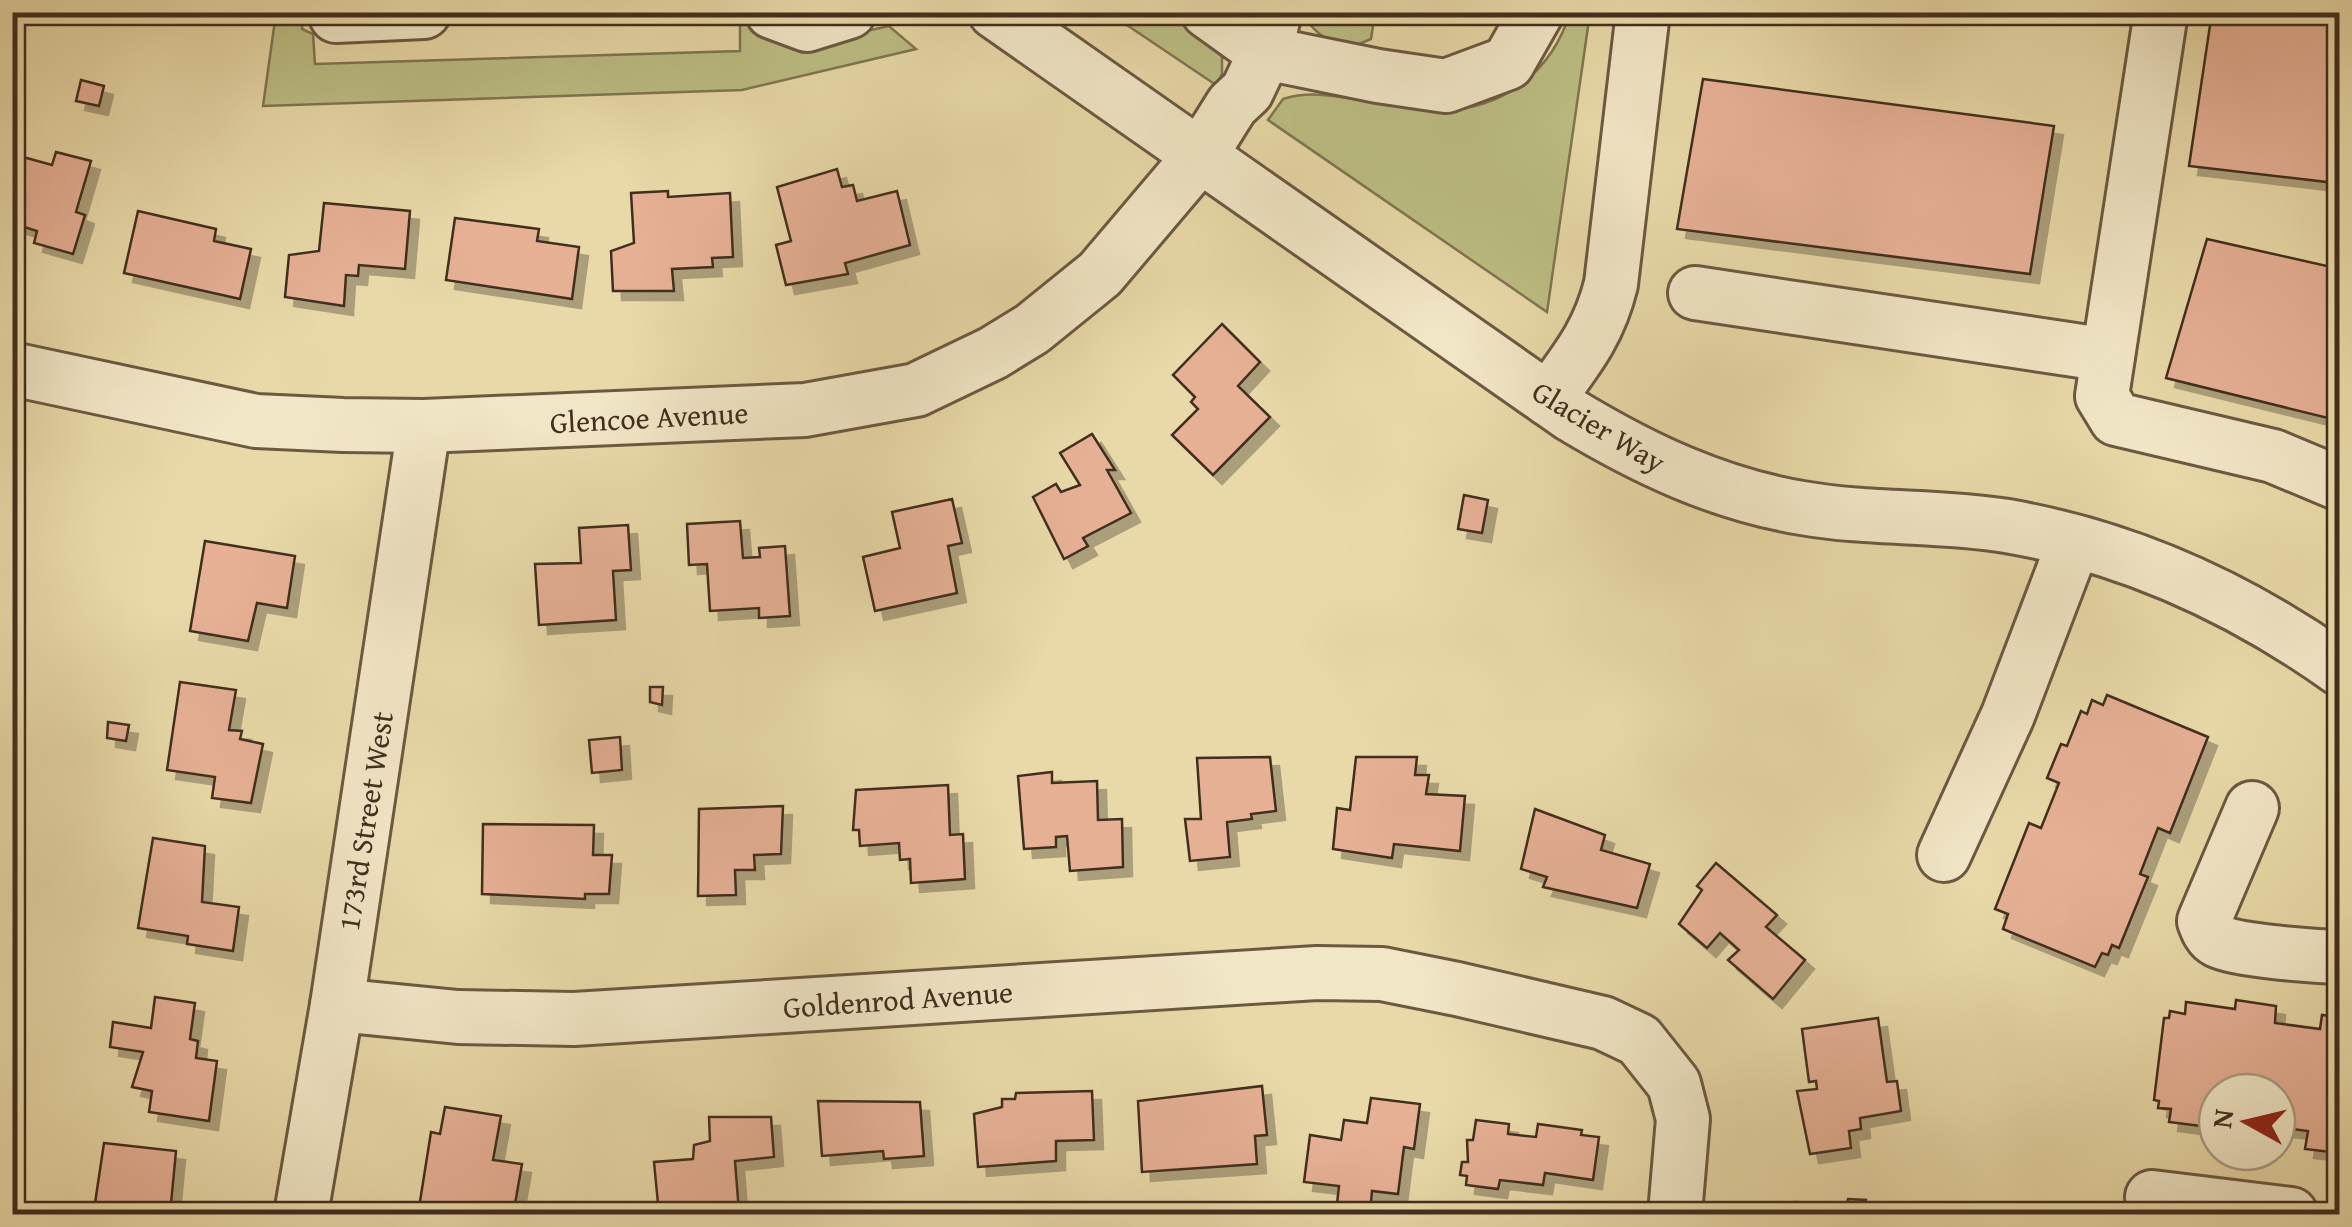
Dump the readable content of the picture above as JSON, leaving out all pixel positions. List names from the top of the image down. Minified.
{"streets":{"street":["Glencoe Avenue","Glacier Way","173rd Street West","Goldenrod Avenue"]},"crossings":[["Glencoe Avenue","Glacier Way"],["Glencoe Avenue","173rd Street West"],["173rd Street West","Goldenrod Avenue"]],"north":"left"}
